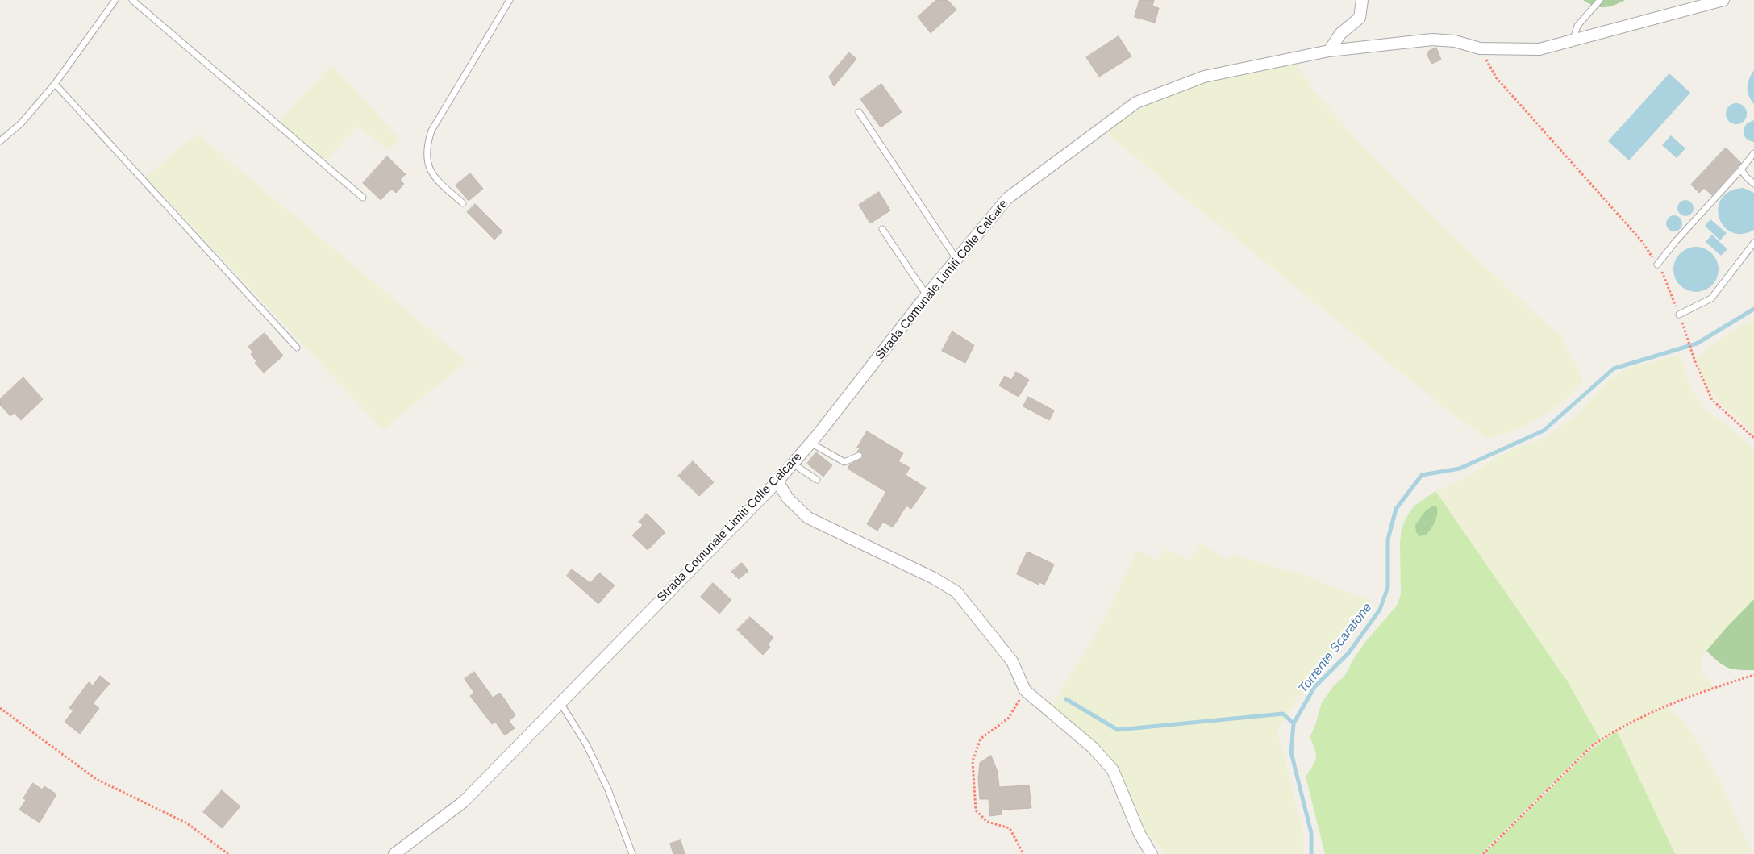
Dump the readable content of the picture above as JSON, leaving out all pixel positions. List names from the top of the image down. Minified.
{"streets":{"street":["Strada Comunale Limiti Colle Calcare"]},"water":["Torrente Scarafone"]}
